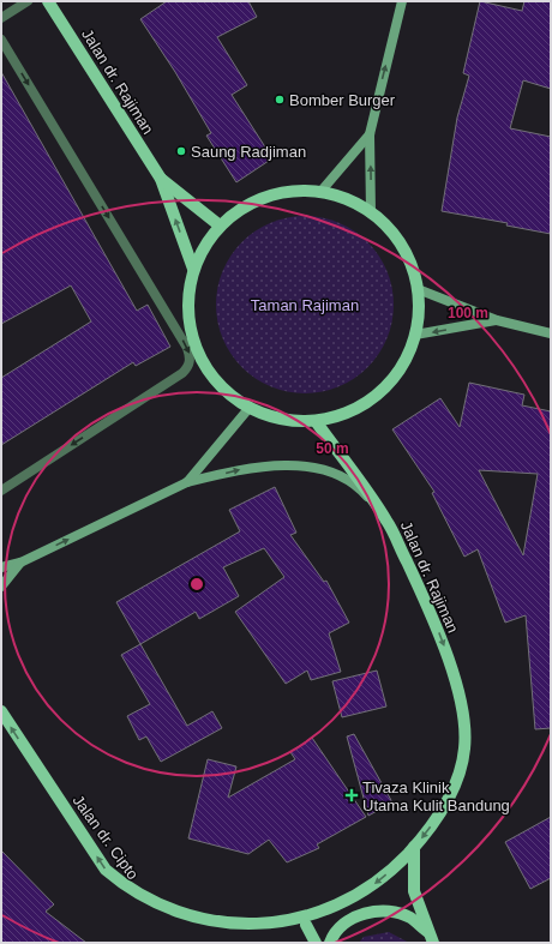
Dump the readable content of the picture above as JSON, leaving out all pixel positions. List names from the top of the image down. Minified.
{"streets":{"main road":["Jalan dr. Rajiman","Jalan dr. Cipto"]},"one_way":["Jalan dr. Cipto"],"parks":["Taman Rajiman"],"places":{"other":["Bomber Burger","Saung Radjiman"],"health":["Tivaza Klinik Utama Kulit Bandung"]},"rings":["100 m","50 m"]}
